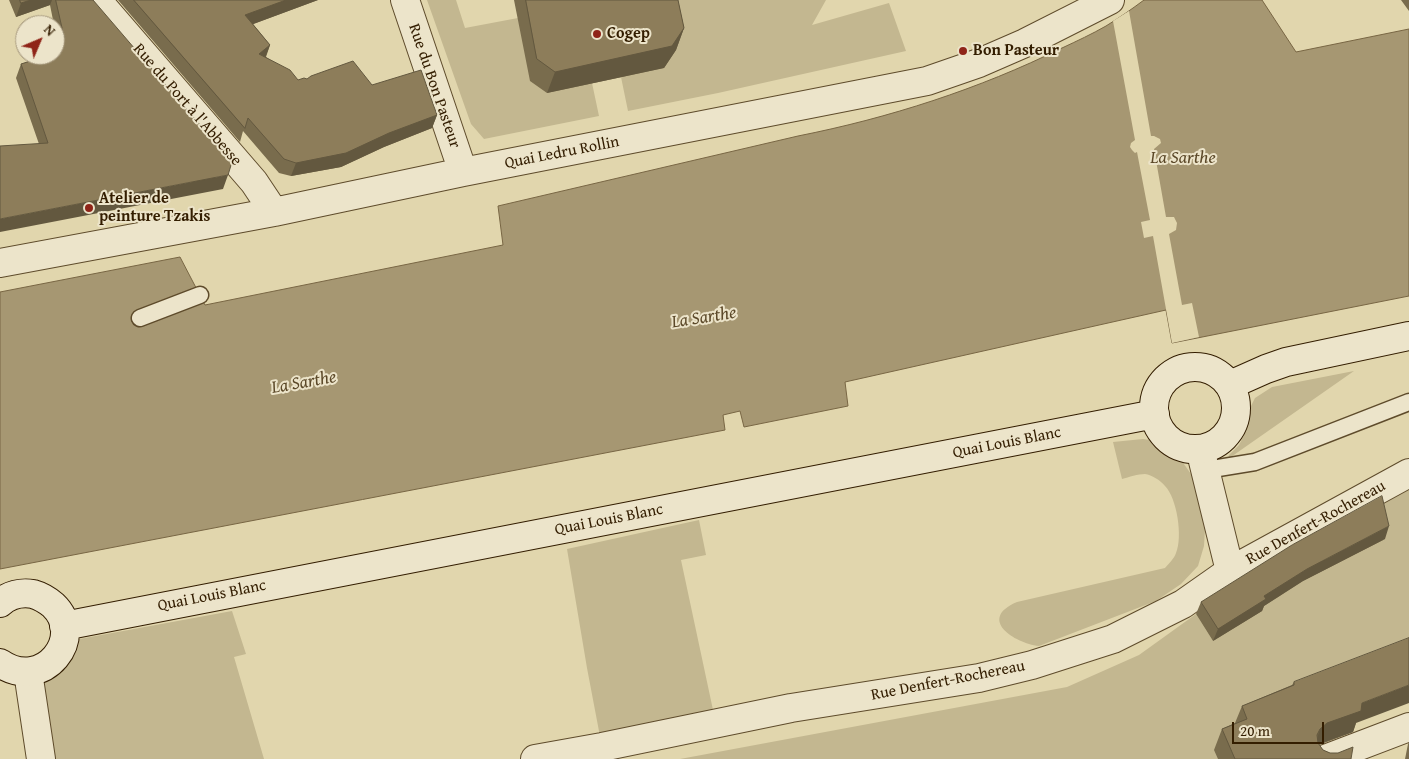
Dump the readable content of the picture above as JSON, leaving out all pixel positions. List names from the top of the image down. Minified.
{"streets":{"street":["Rue du Bon Pasteur","Rue du Port à l'Abbesse","Quai Ledru Rollin","Quai Louis Blanc","Rue Denfert-Rochereau"]},"crossings":[["Rue du Bon Pasteur","Quai Ledru Rollin"],["Rue du Port à l'Abbesse","Quai Ledru Rollin"]],"water":["La Sarthe"],"places":["Cogep","Bon Pasteur","Atelier de peinture Tzakis"],"scale_bar":"20 m","north":"top right"}
